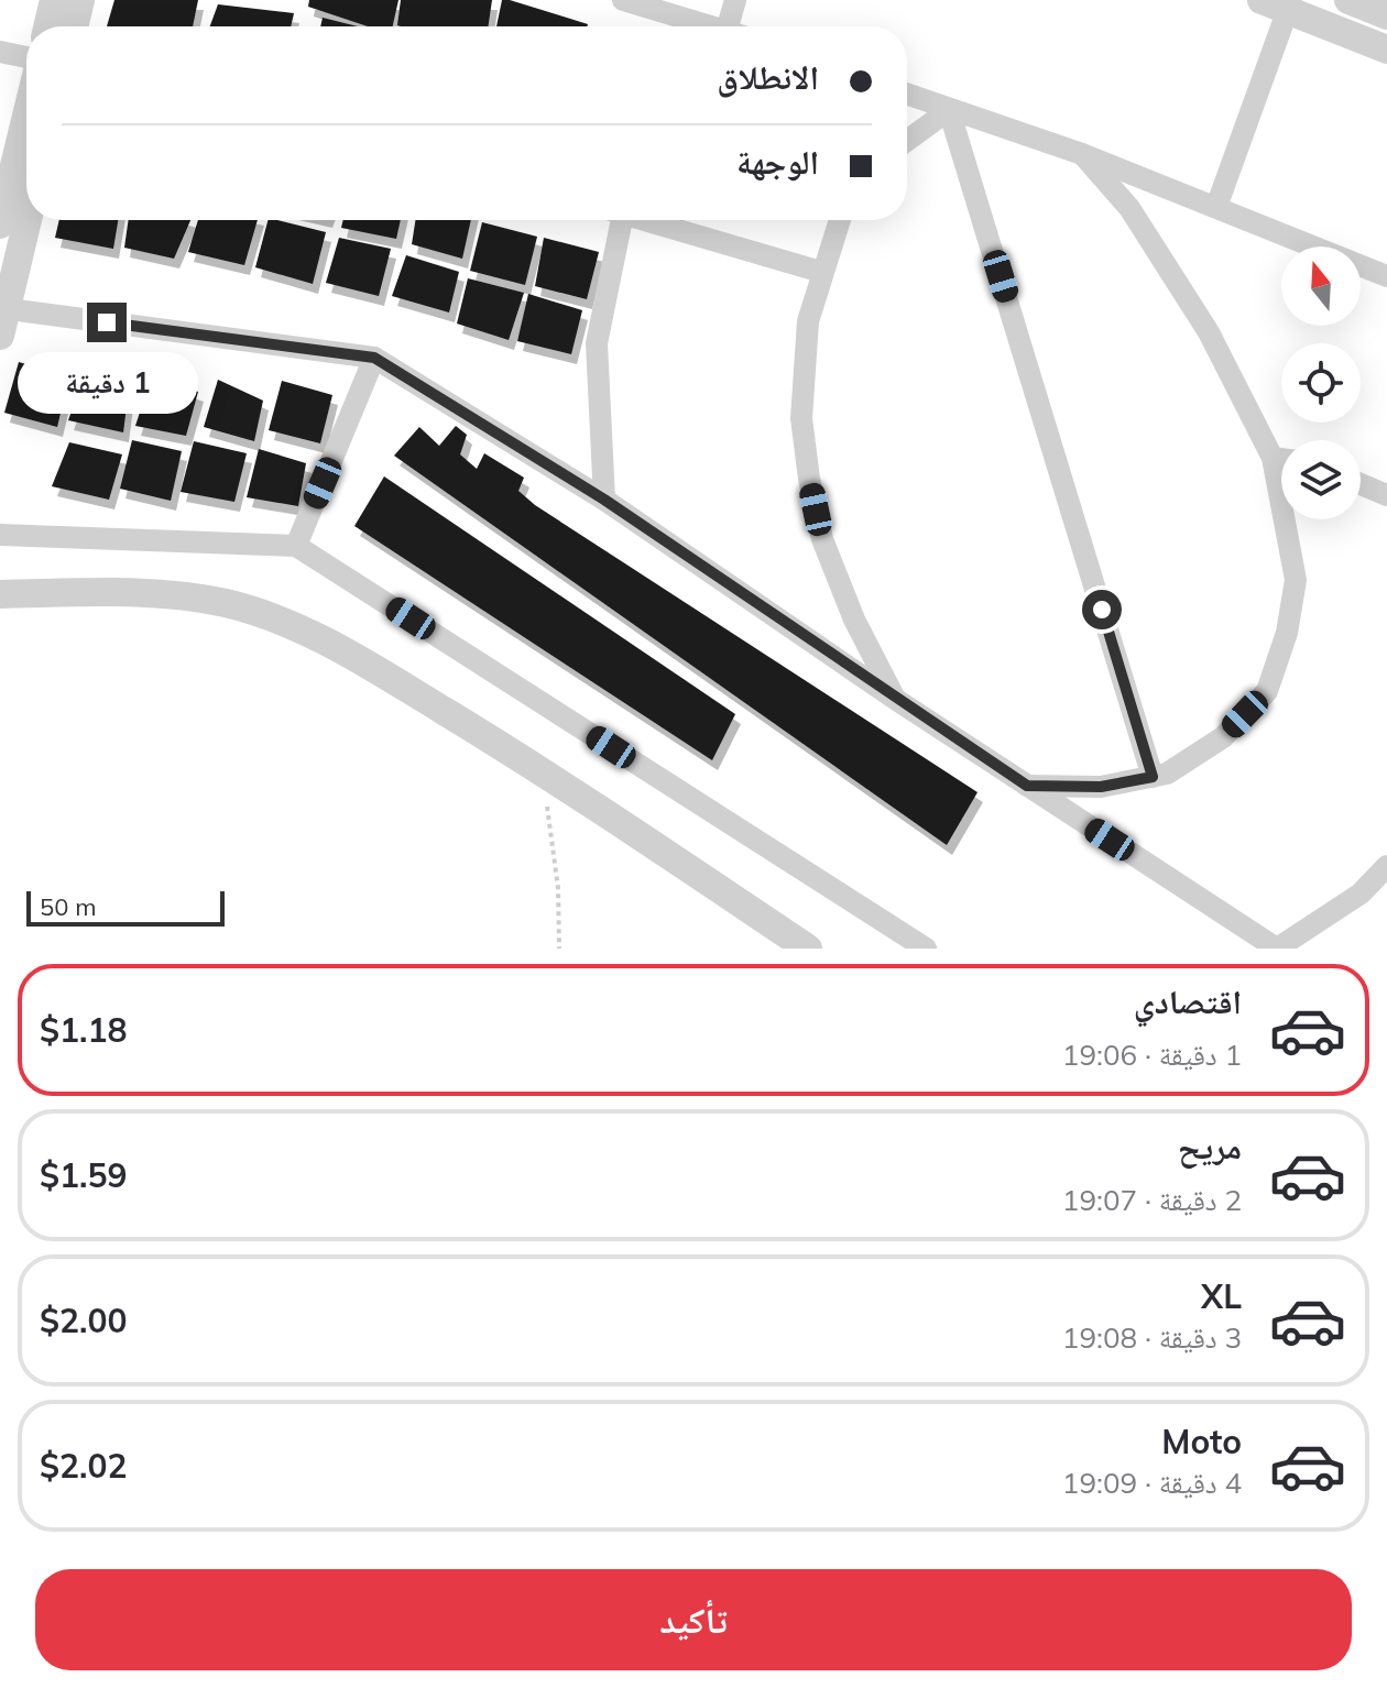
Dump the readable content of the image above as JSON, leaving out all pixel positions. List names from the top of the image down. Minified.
{"scale_bar":"50 m","north":"top","page":{"banner":["الانطلاق","الوجهة"],"bubble":"1 دقيقة","scale":"50 m","list":[{"name":"اقتصادي","note":"1 دقيقة · 19:06","value":"$1.18"},{"name":"مريح","note":"2 دقيقة · 19:07","value":"$1.59"},{"name":"XL","note":"3 دقيقة · 19:08","value":"$2.00"},{"name":"Moto","note":"4 دقيقة · 19:09","value":"$2.02"}],"buttons":"تأكيد"}}
